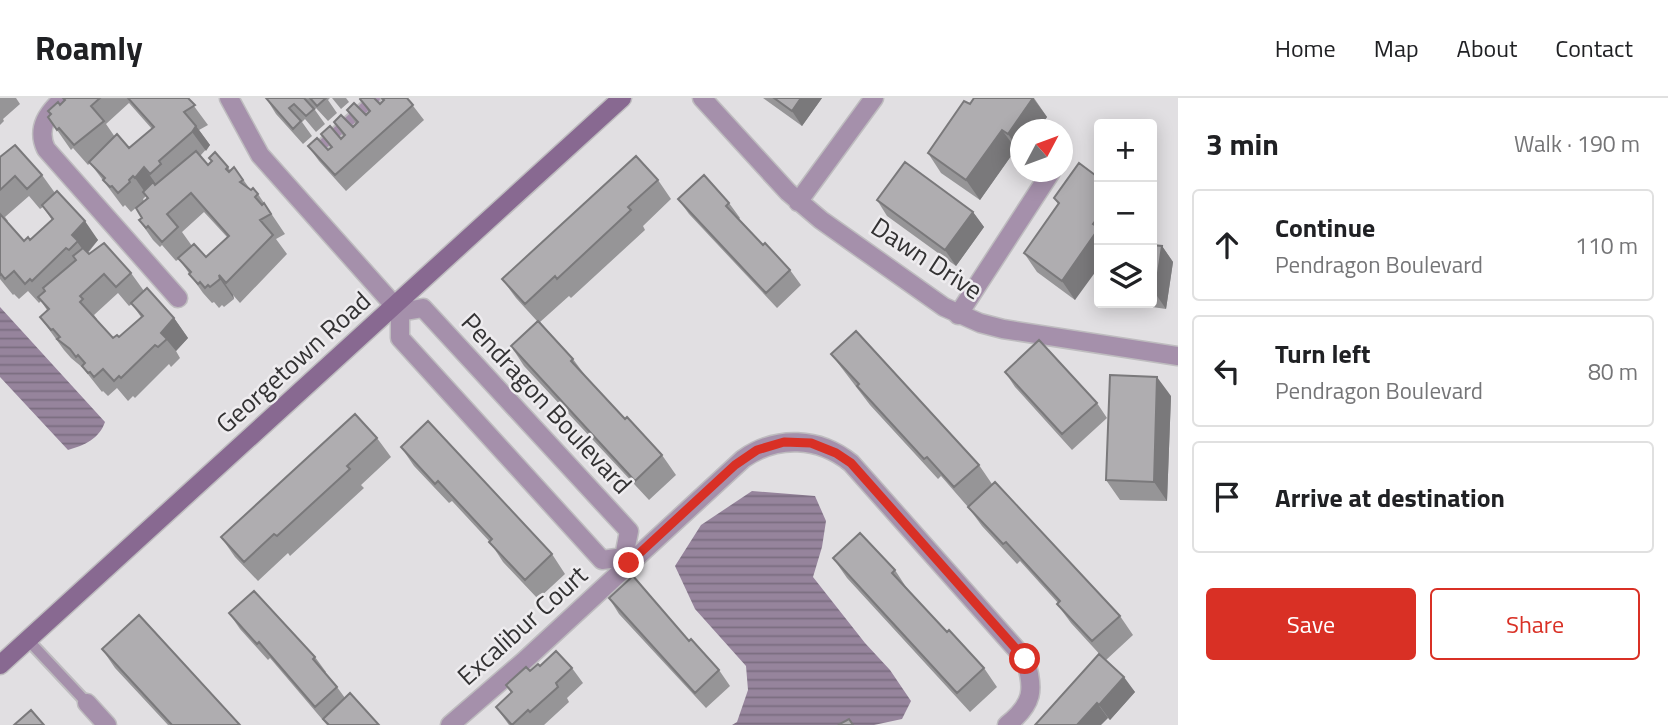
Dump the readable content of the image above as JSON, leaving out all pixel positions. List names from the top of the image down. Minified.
{"streets":{"main road":["Georgetown Road"],"street":["Dawn Drive","Pendragon Boulevard","Excalibur Court"]},"crossings":[["Georgetown Road","Pendragon Boulevard"],["Pendragon Boulevard","Excalibur Court"]],"north":"top right","page":{"header":"Roamly","nav":["Home","Map","About","Contact"],"heading":["3 min","Walk · 190 m"],"map_buttons":["+","−"],"list":[["Continue","Pendragon Boulevard","110 m"],["Turn left","Pendragon Boulevard","80 m"],"Arrive at destination"],"buttons":["Save","Share"]}}
